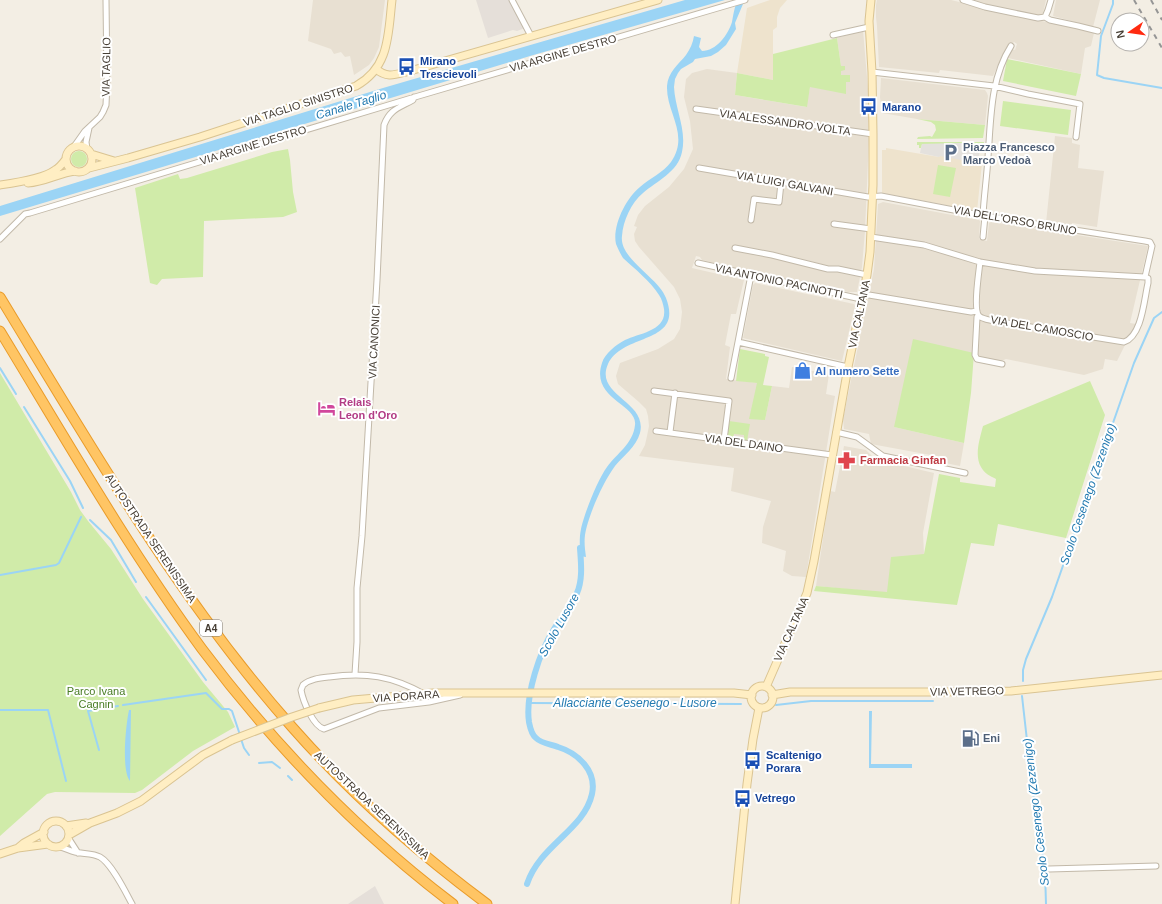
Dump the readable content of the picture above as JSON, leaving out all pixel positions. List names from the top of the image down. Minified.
{"streets":{"highway":["AUTOSTRADA SERENISSIMA","A4"],"main road":["VIA TAGLIO SINISTRO","VIA CALTANA","VIA VETREGO","VIA PORARA"],"street":["VIA ARGINE DESTRO","VIA TAGLIO","VIA ALESSANDRO VOLTA","VIA LUIGI GALVANI","VIA DELL'ORSO BRUNO","VIA ANTONIO PACINOTTI","VIA DEL CAMOSCIO","VIA CANONICI","VIA DEL DAINO"]},"crossings":[["VIA ARGINE DESTRO","VIA CANONICI"],["VIA TAGLIO","VIA TAGLIO SINISTRO"],["VIA ALESSANDRO VOLTA","VIA CALTANA"],["VIA LUIGI GALVANI","VIA DELL'ORSO BRUNO"],["VIA LUIGI GALVANI","VIA CALTANA"],["VIA DELL'ORSO BRUNO","VIA CALTANA"],["VIA DELL'ORSO BRUNO","VIA DEL CAMOSCIO"],["VIA ANTONIO PACINOTTI","VIA CALTANA"],["VIA ANTONIO PACINOTTI","VIA DEL CAMOSCIO"],["VIA CALTANA","VIA DEL CAMOSCIO"],["VIA CALTANA","VIA DEL DAINO"],["VIA CALTANA","VIA VETREGO"],["VIA CALTANA","VIA PORARA"],["VIA VETREGO","VIA PORARA"]],"water":["Canale Taglio","Scolo Cesenego (Zezenigo)","Scolo Lusore","Allacciante Cesenego - Lusore"],"parks":["Parco Ivana Cagnin"],"places":{"bus stop":["Mirano Trescievoli","Marano","Scaltenigo Porara","Vetrego"],"parking":["Piazza Francesco Marco Vedoà"],"shop":["Al numero Sette"],"hotel":["Relais Leon d'Oro"],"pharmacy":["Farmacia Ginfan"],"fuel station":["Eni"]},"north":"left"}
